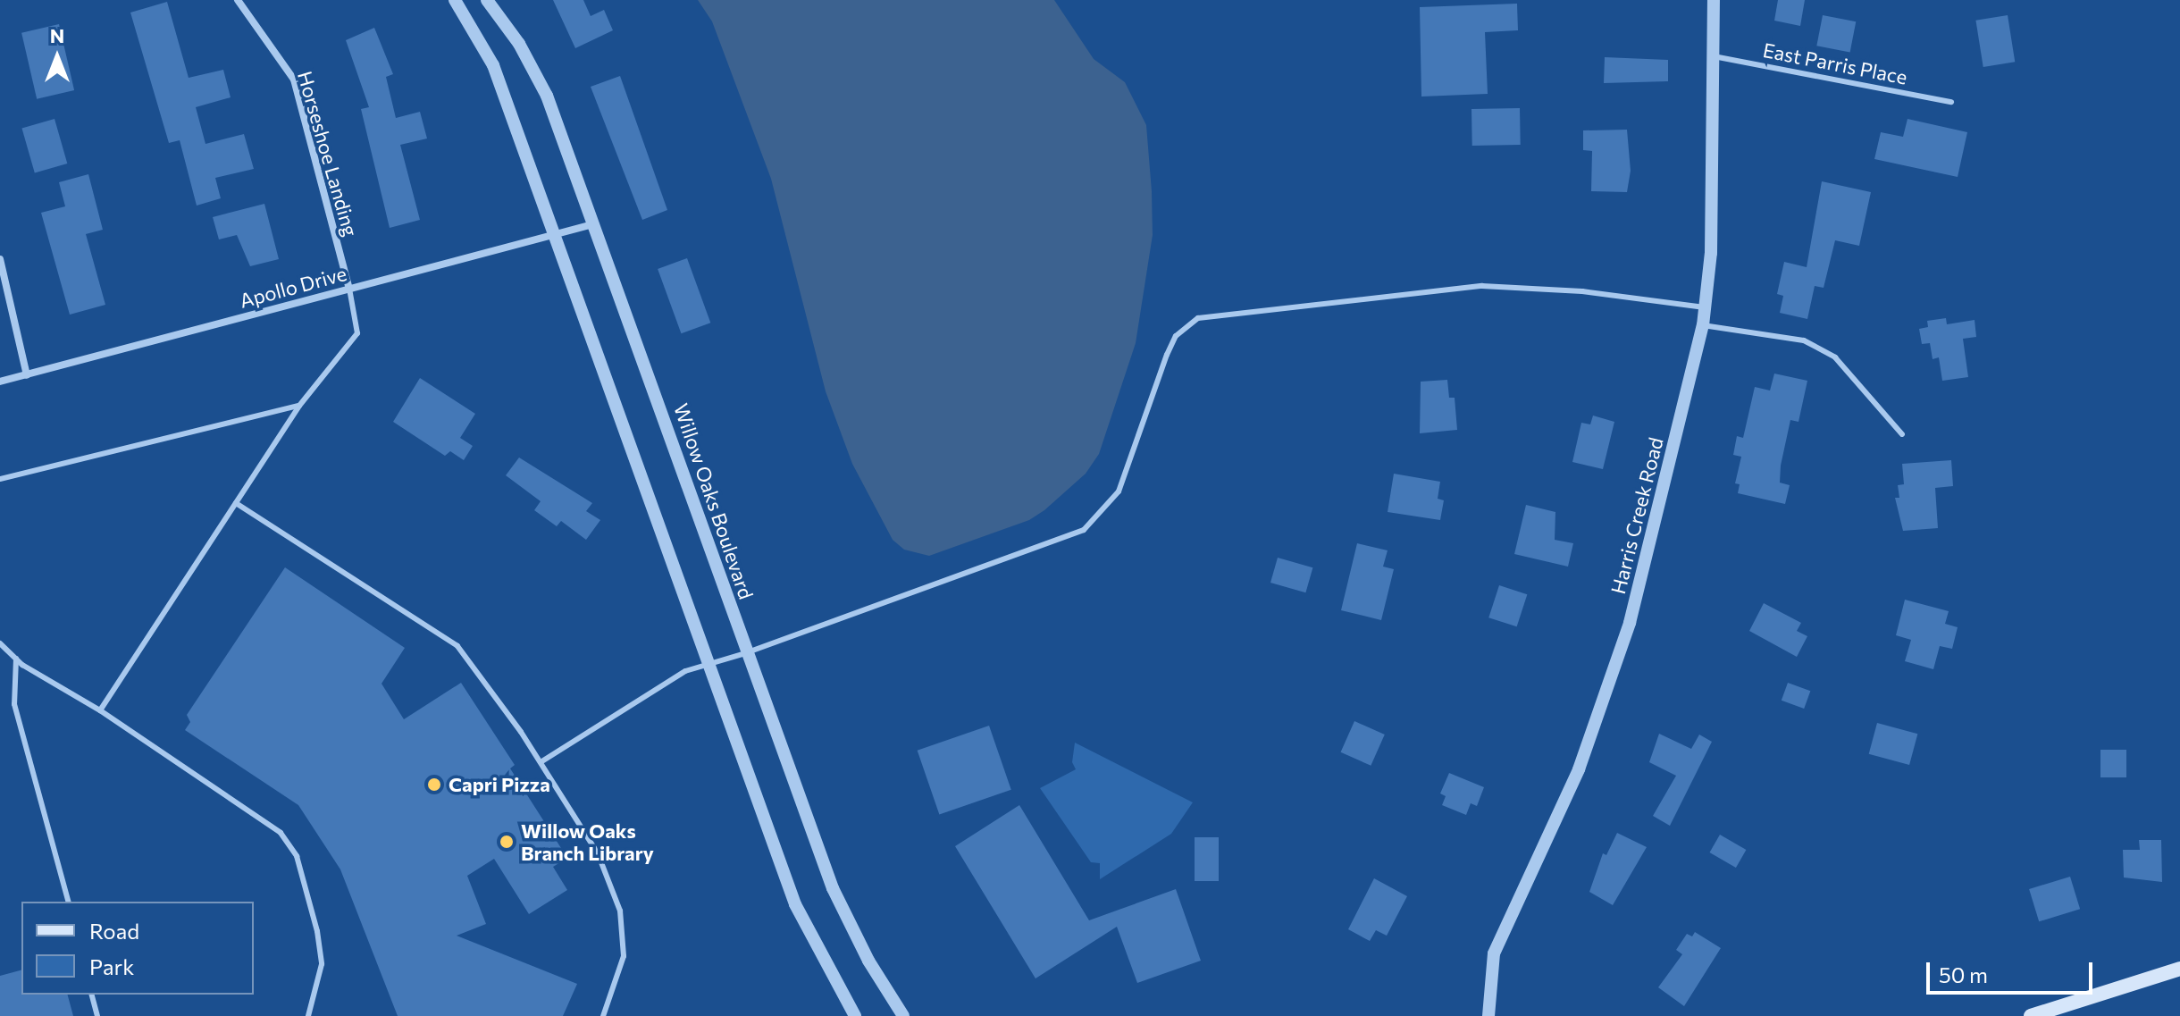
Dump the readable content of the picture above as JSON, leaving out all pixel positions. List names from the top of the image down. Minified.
{"streets":{"street":["Horseshoe Landing","Apollo Drive","Willow Oaks Boulevard","Harris Creek Road"],"lane":["East Parris Place"]},"crossings":[["East Parris Place","Harris Creek Road"],["Horseshoe Landing","Apollo Drive"],["Apollo Drive","Willow Oaks Boulevard"]],"places":["Capri Pizza","Willow Oaks Branch Library"],"legend":["Road","Park"],"scale_bar":"50 m","north":"top"}
